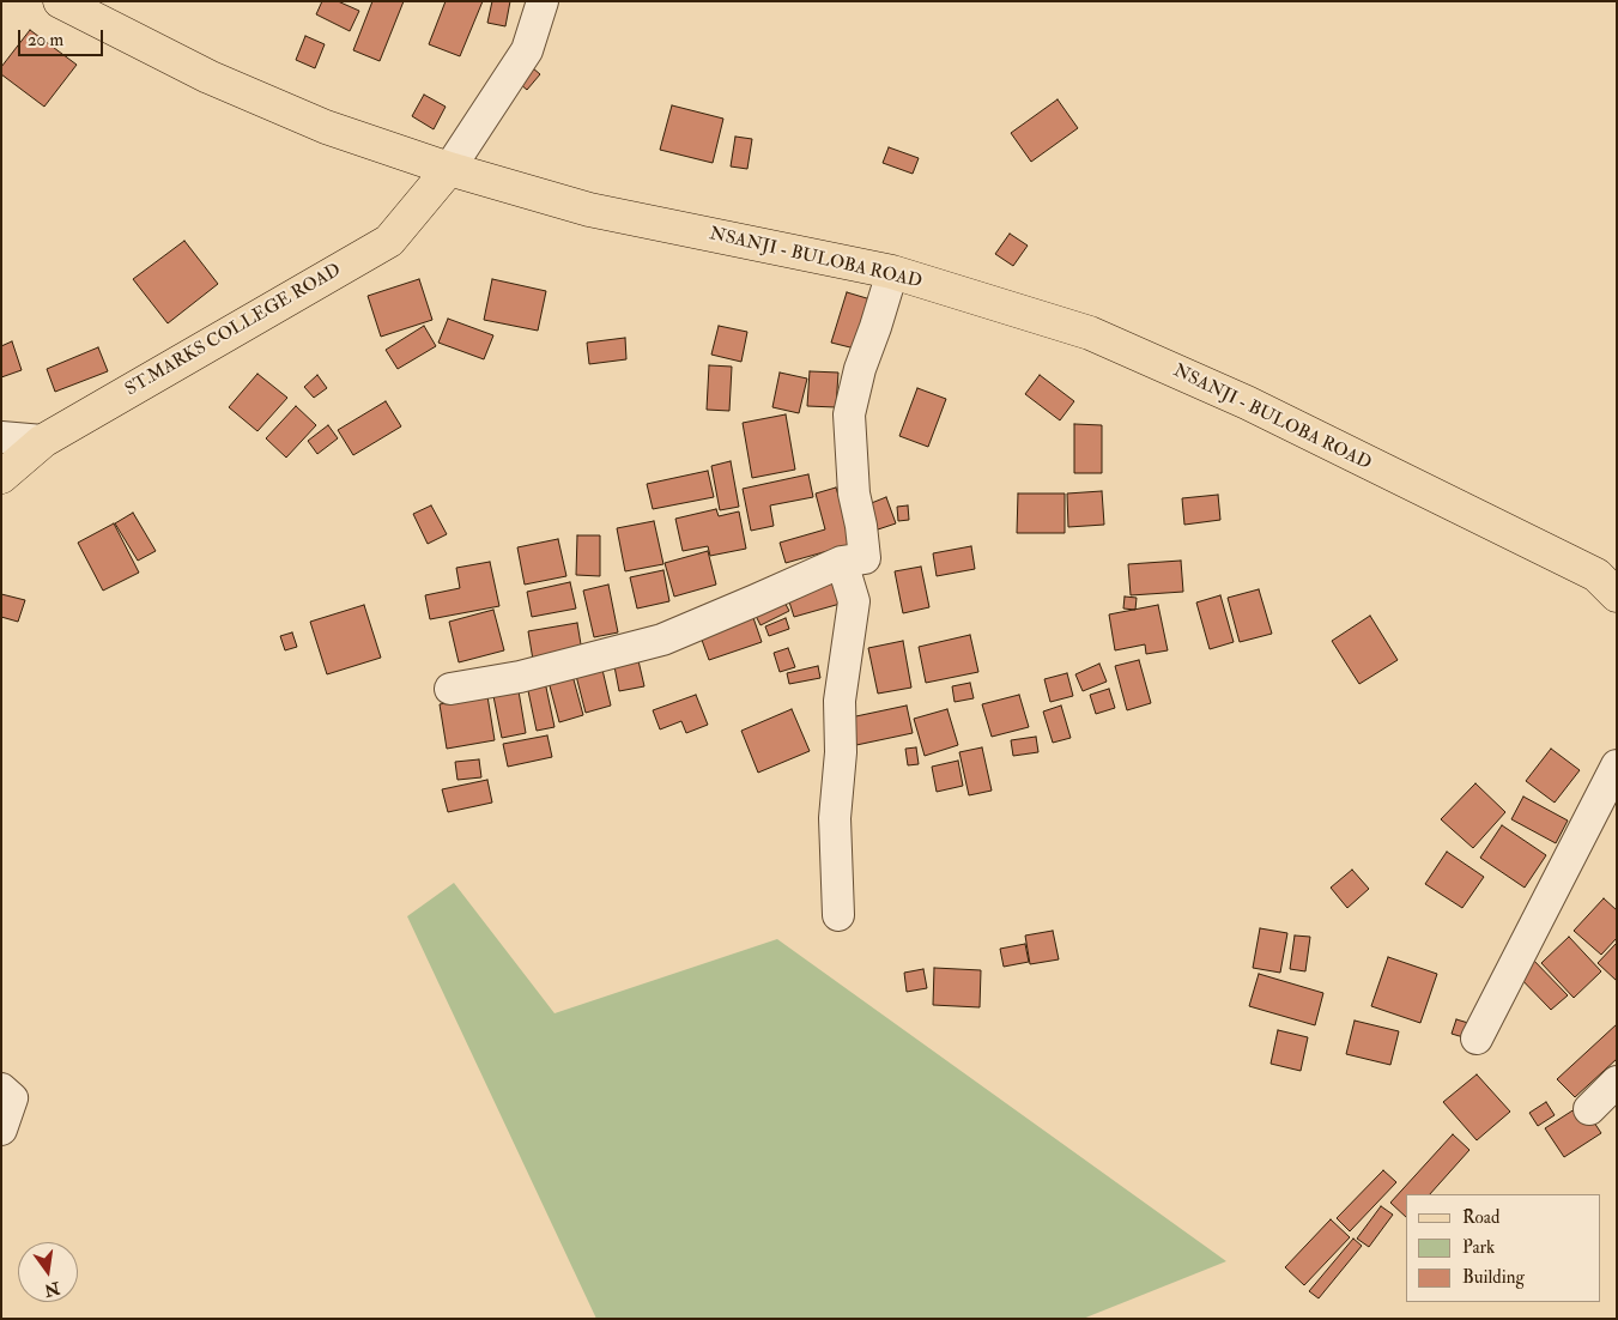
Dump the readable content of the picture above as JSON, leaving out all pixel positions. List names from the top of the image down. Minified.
{"streets":{"main road":["NSANJI - BULOBA ROAD","ST.MARKS COLLEGE ROAD"]},"crossings":[["NSANJI - BULOBA ROAD","ST.MARKS COLLEGE ROAD"]],"legend":["Road","Park","Building"],"scale_bar":"20 m","north":"bottom"}
